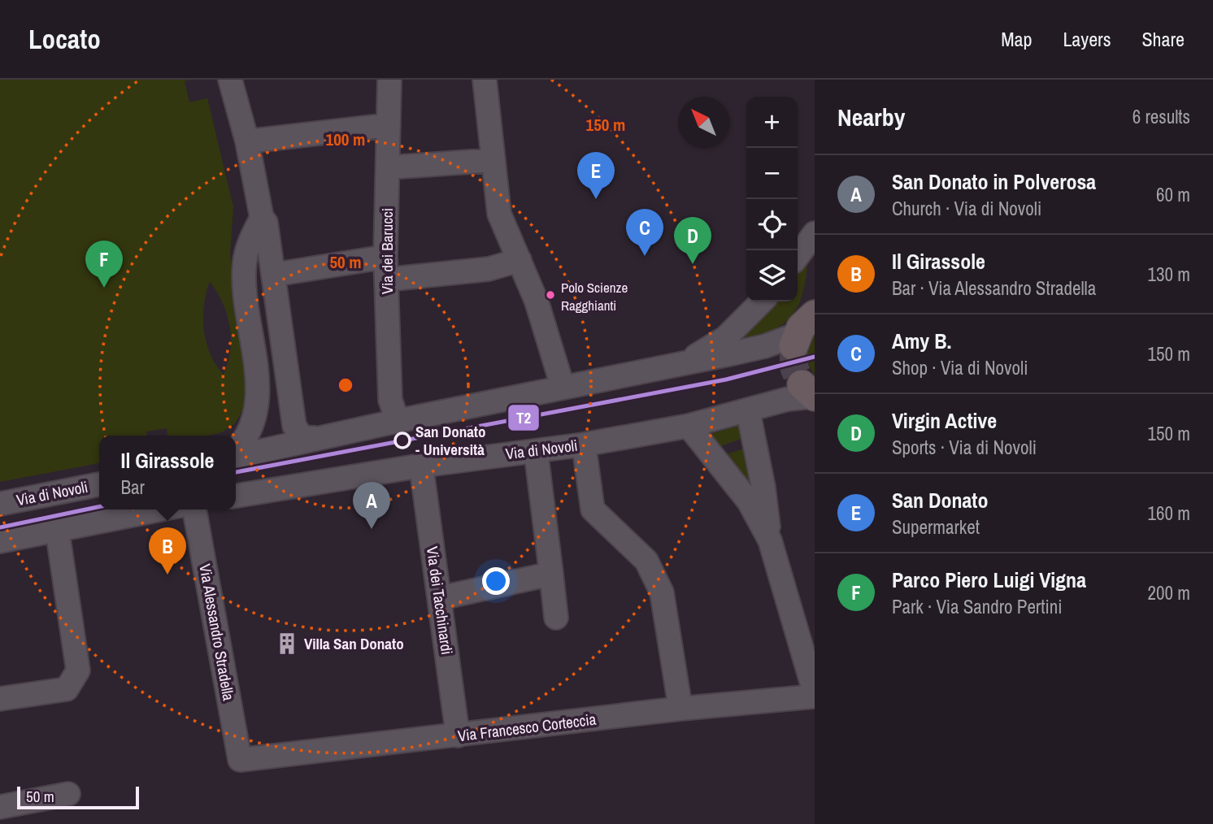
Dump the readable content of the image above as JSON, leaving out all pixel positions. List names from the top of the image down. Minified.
{"streets":{"street":["Via dei Barucci","Via di Novoli","Via dei Tacchinardi","Via Alessandro Stradella","Via Francesco Corteccia"]},"crossings":[["Via di Novoli","Via dei Tacchinardi"],["Via dei Tacchinardi","Via Francesco Corteccia"],["Via Alessandro Stradella","Via Francesco Corteccia"]],"places":{"other":["Polo Scienze Ragghianti","San Donato - Università"],"building":["Villa San Donato"]},"lines":["transit line T2"],"scale_bar":"50 m","north":"top left","page":{"header":"Locato","nav":["Map","Layers","Share"],"heading":["Nearby","6 results"],"map_buttons":["+","−"],"pins":["E","C","D","F","A","B"],"list":[{"mark":"A","name":"San Donato in Polverosa","note":"Church · Via di Novoli","value":"60 m"},{"mark":"B","name":"Il Girassole","note":"Bar · Via Alessandro Stradella","value":"130 m"},{"mark":"C","name":"Amy B.","note":"Shop · Via di Novoli","value":"150 m"},{"mark":"D","name":"Virgin Active","note":"Sports · Via di Novoli","value":"150 m"},{"mark":"E","name":"San Donato","note":"Supermarket","value":"160 m"},{"mark":"F","name":"Parco Piero Luigi Vigna","note":"Park · Via Sandro Pertini","value":"200 m"}],"popup":["Il Girassole","Bar"],"scale":"50 m"},"rings":["150 m","100 m","50 m"]}
